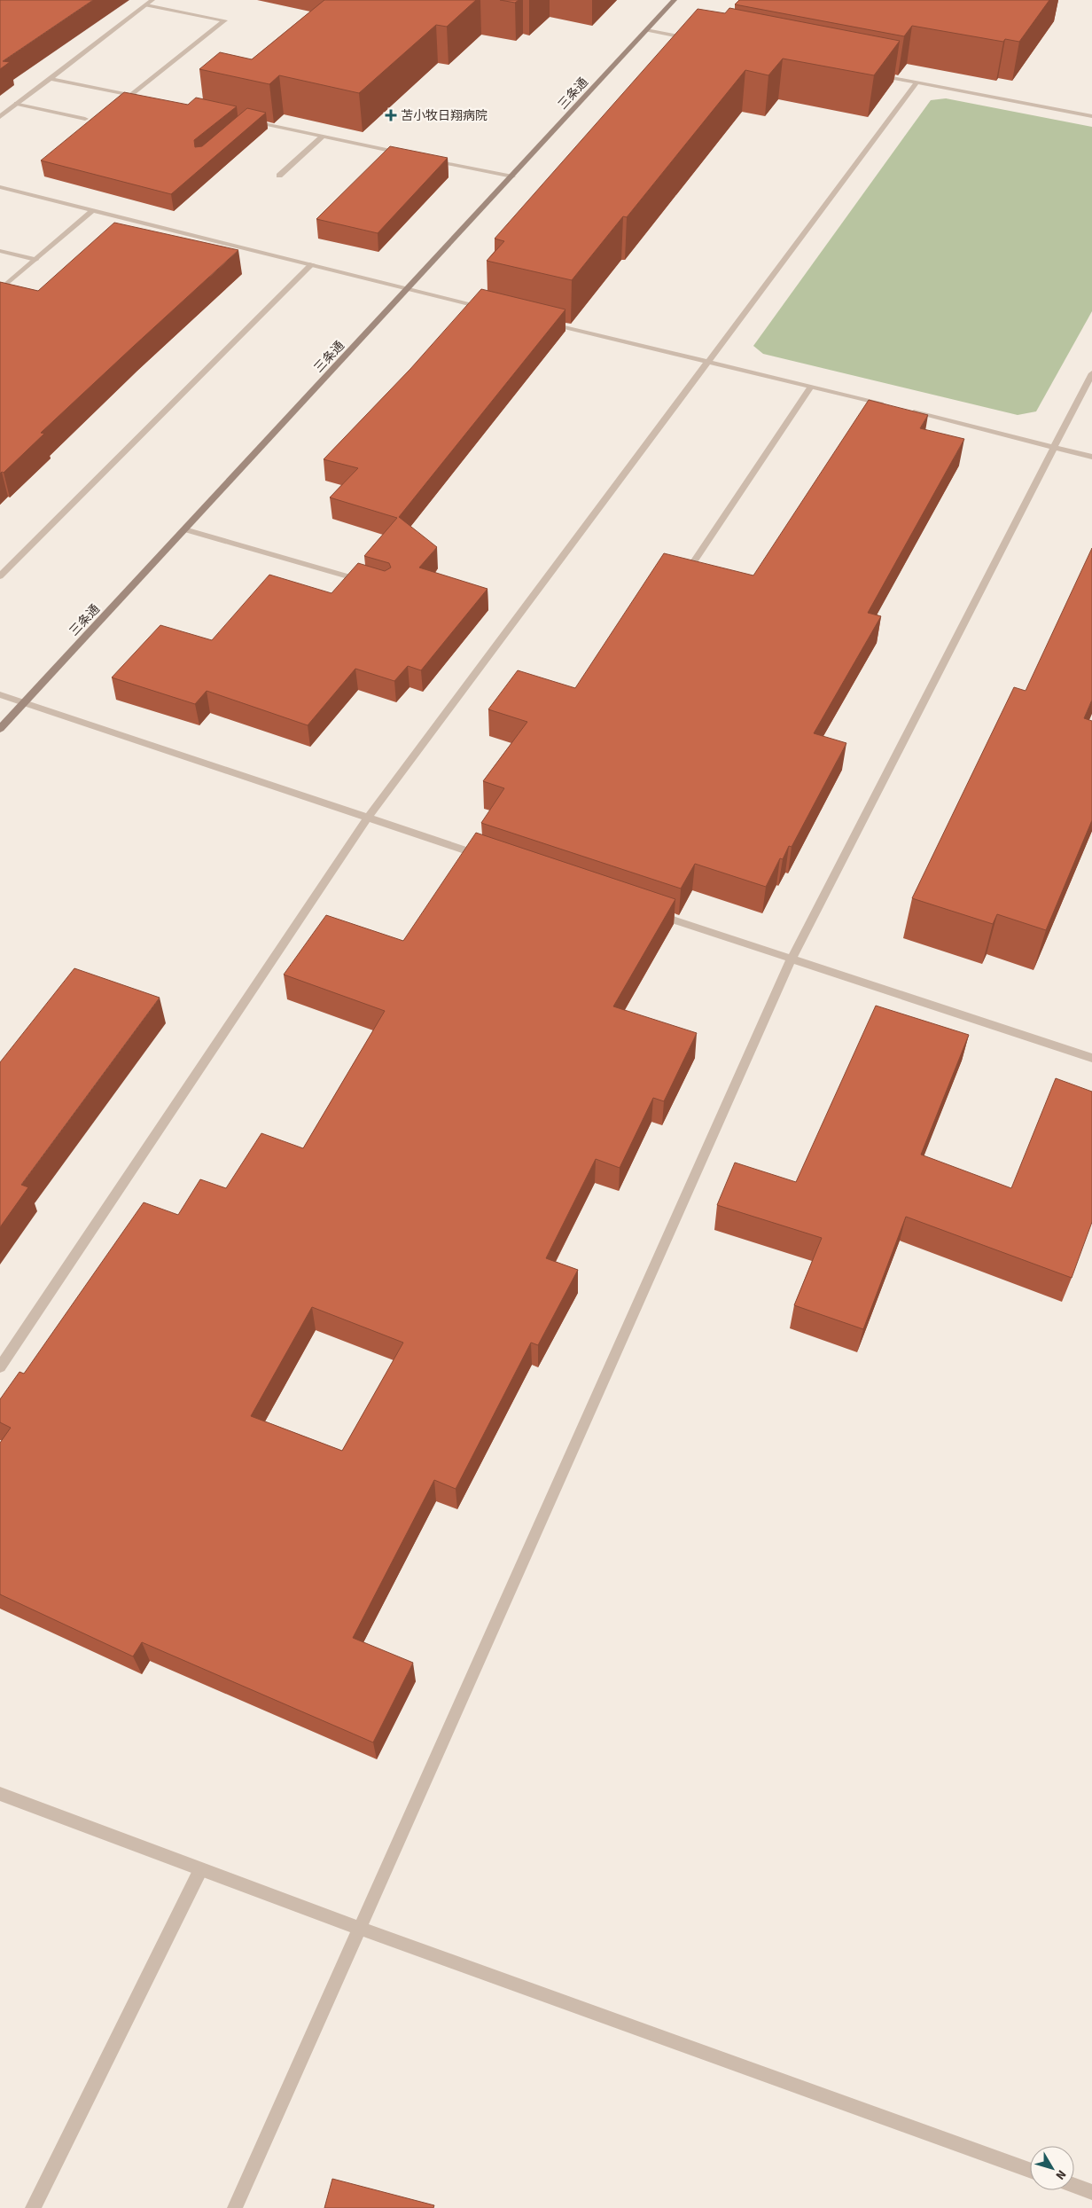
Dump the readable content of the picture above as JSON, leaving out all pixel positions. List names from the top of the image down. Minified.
{"streets":{"street":["三条通"]},"places":{"health":["苫小牧日翔病院"]},"north":"bottom right"}
